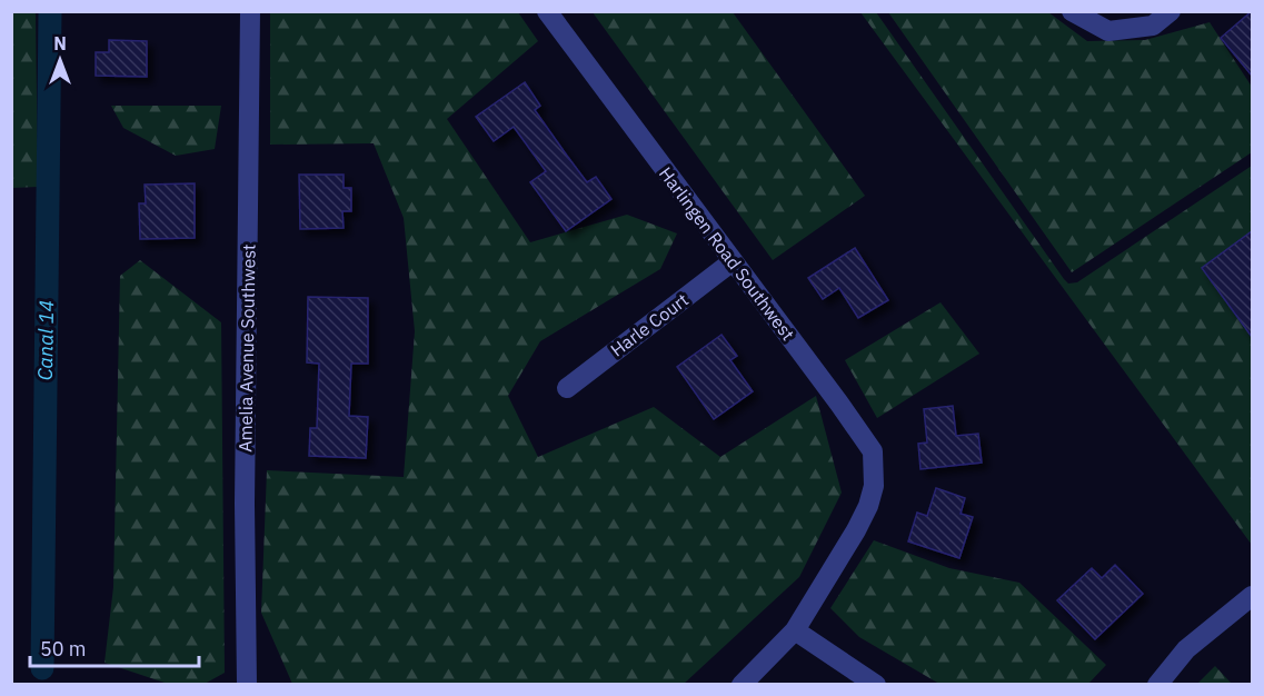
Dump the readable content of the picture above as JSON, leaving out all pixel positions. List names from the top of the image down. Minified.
{"streets":{"street":["Harlingen Road Southwest","Harle Court","Amelia Avenue Southwest"]},"crossings":[["Harlingen Road Southwest","Harle Court"]],"water":["Canal 14"],"scale_bar":"50 m","north":"top"}
